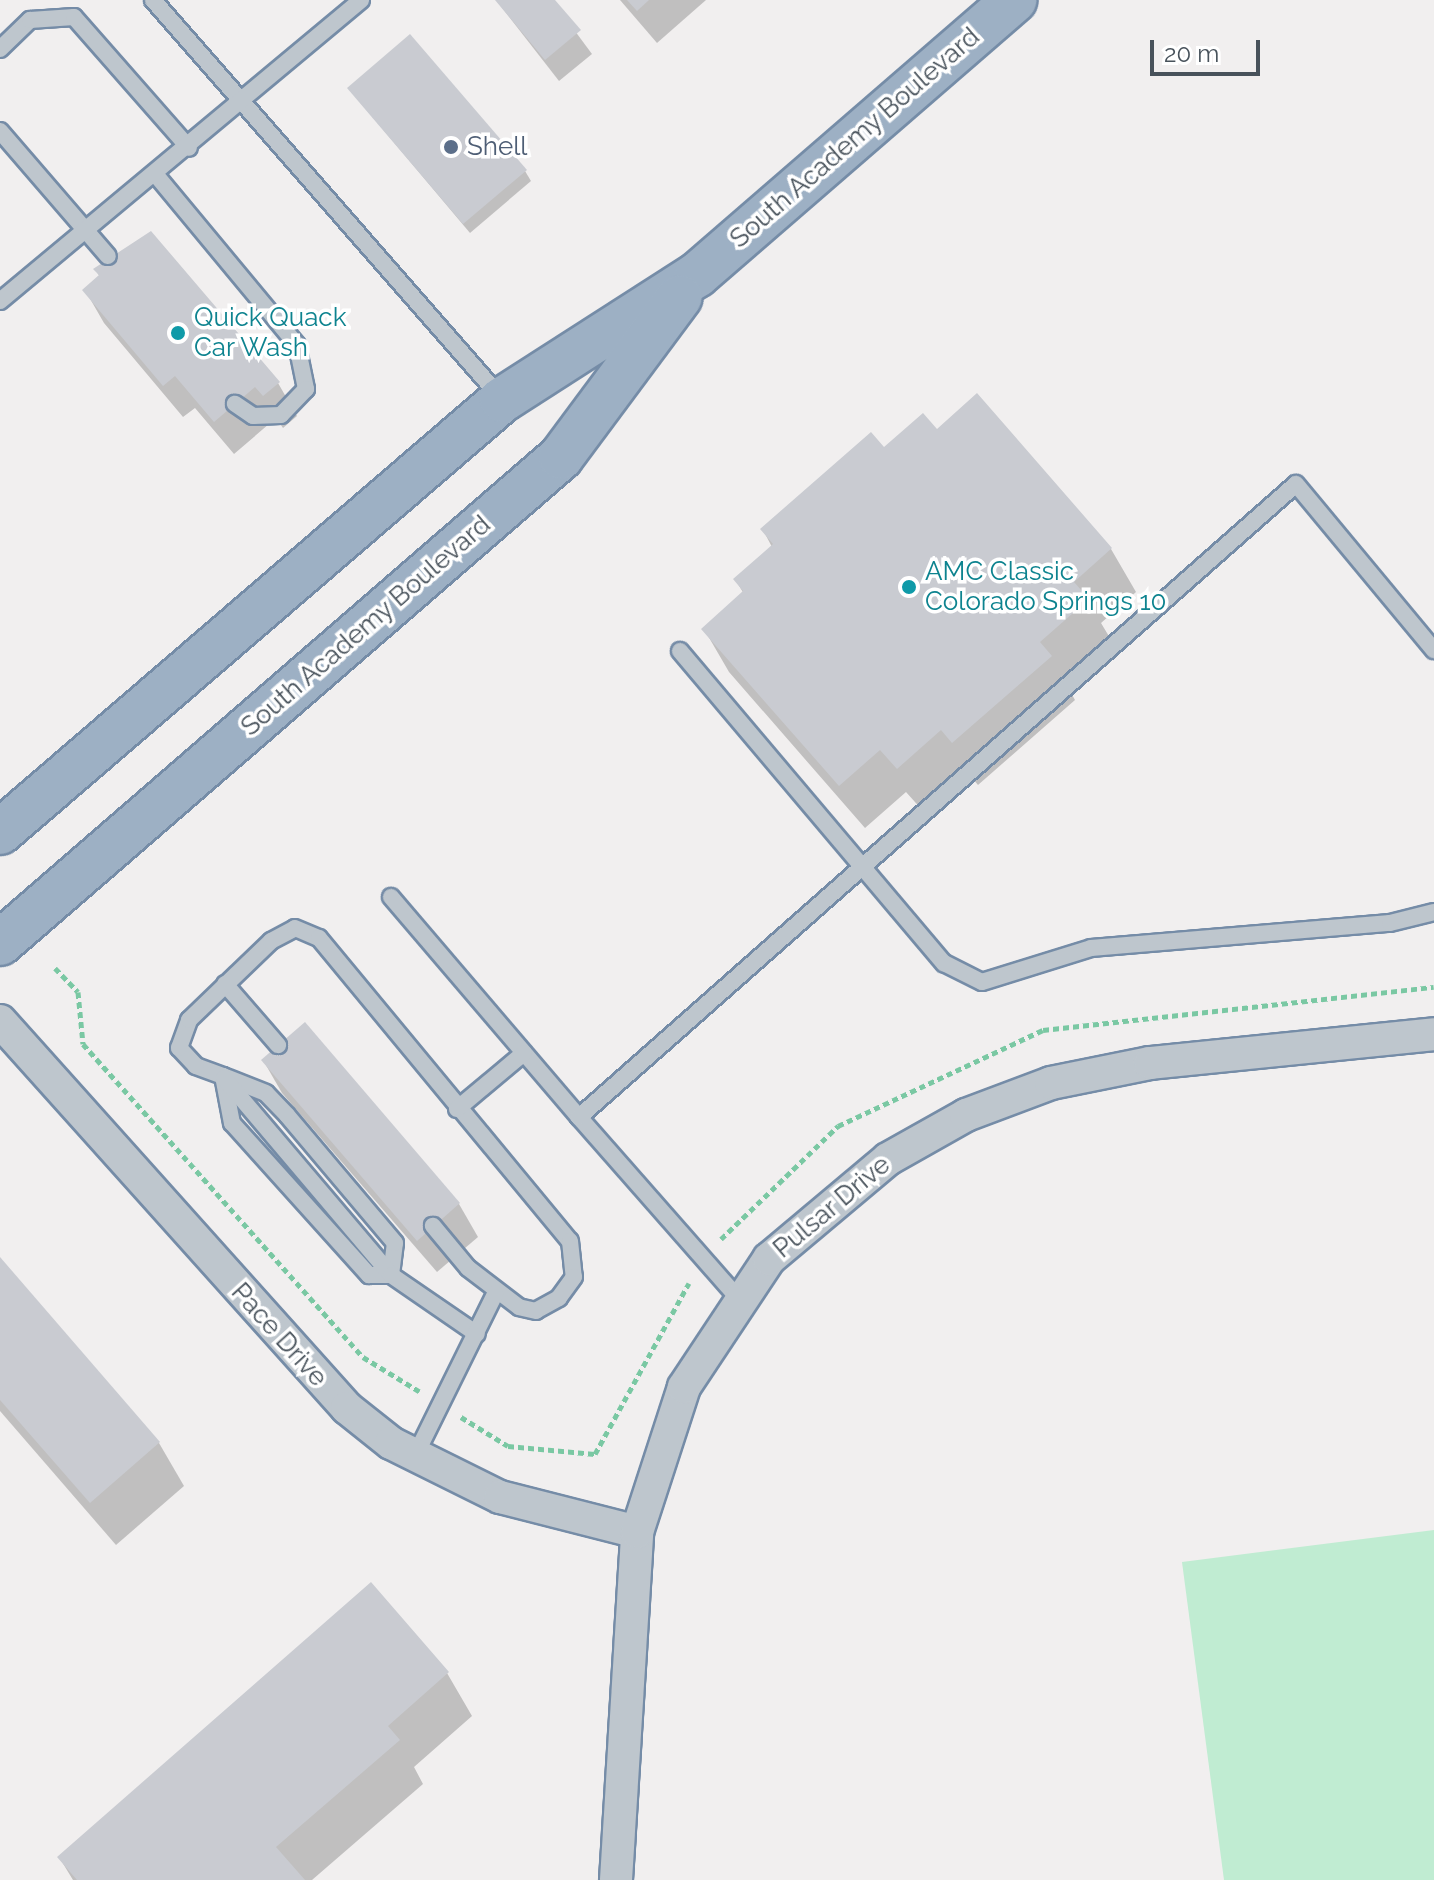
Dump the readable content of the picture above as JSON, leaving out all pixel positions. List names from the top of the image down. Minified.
{"streets":{"highway":["South Academy Boulevard"],"street":["Pulsar Drive","Pace Drive"]},"crossings":[["Pulsar Drive","Pace Drive"]],"places":["Shell","Quick Quack Car Wash","AMC Classic Colorado Springs 10"],"scale_bar":"20 m"}
